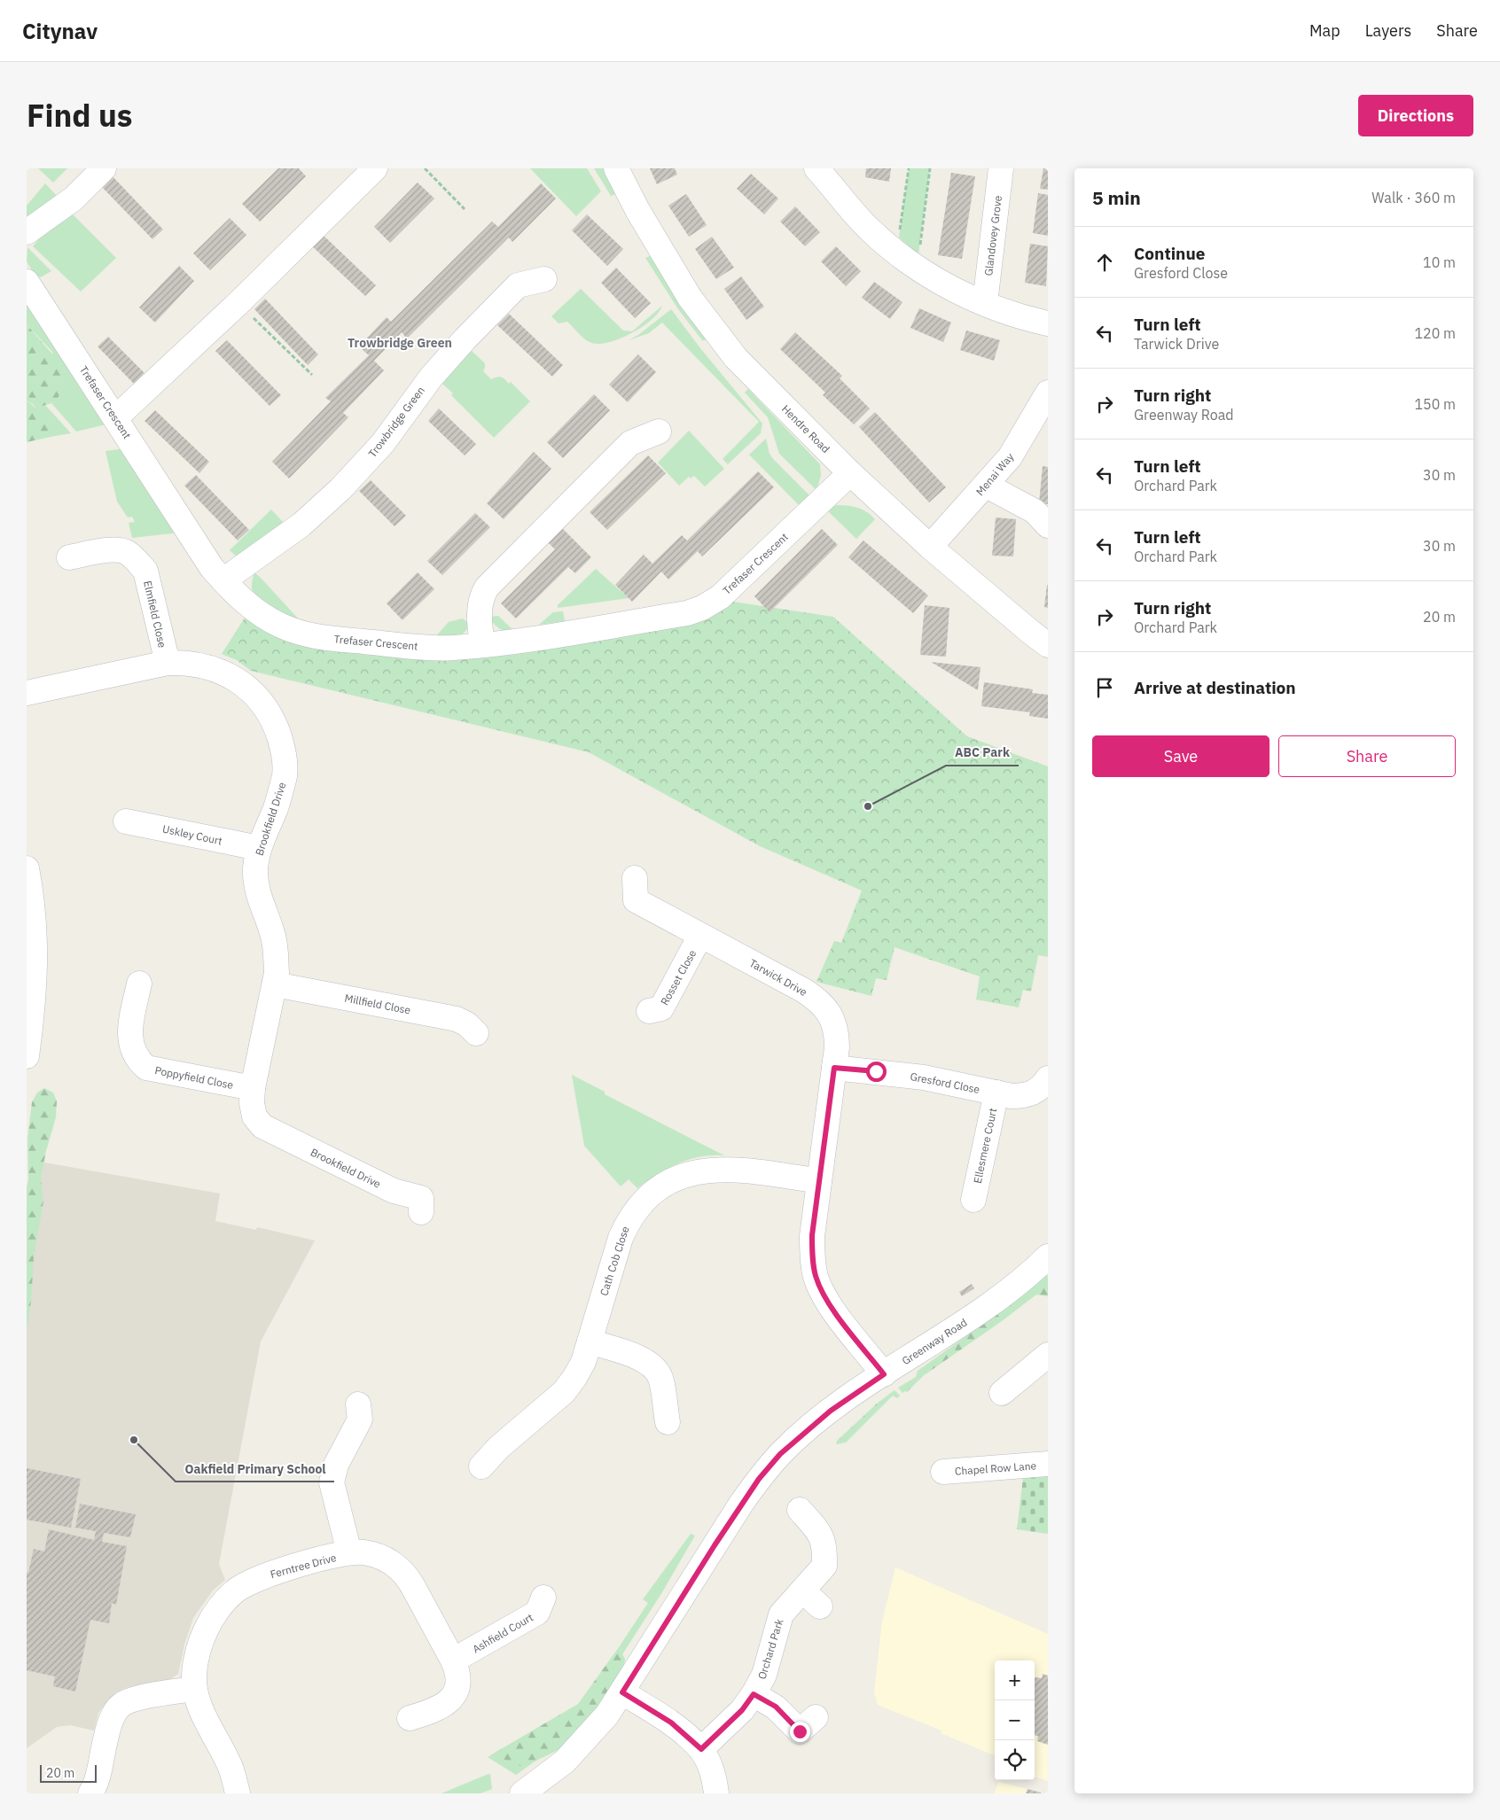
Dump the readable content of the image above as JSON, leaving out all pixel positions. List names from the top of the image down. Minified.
{"streets":{"street":["Glandovey Grove","Trefaser Crescent","Trowbridge Green","Hendre Road","Menai Way","Elmfield Close","Brookfield Drive","Uskley Court","Rosset Close","Tarwick Drive","Millfield Close","Poppyfield Close","Gresford Close","Ellesmere Court","Cath Cob Close","Greenway Road","Chapel Row Lane","Ferntree Drive","Ashfield Court","Orchard Park"]},"crossings":[["Trefaser Crescent","Trowbridge Green"],["Trefaser Crescent","Hendre Road"],["Hendre Road","Menai Way"],["Elmfield Close","Brookfield Drive"],["Brookfield Drive","Uskley Court"],["Brookfield Drive","Millfield Close"],["Brookfield Drive","Poppyfield Close"],["Rosset Close","Tarwick Drive"],["Tarwick Drive","Gresford Close"],["Tarwick Drive","Cath Cob Close"],["Tarwick Drive","Greenway Road"],["Gresford Close","Ellesmere Court"],["Ferntree Drive","Ashfield Court"]],"districts":["Trowbridge Green"],"places":["ABC Park","Oakfield Primary School"],"scale_bar":"20 m","page":{"header":"Citynav","nav":["Map","Layers","Share"],"title":"Find us","buttons":["Directions",["Save","Share"]],"heading":["5 min","Walk · 360 m"],"list":[["Continue","Gresford Close","10 m"],["Turn left","Tarwick Drive","120 m"],["Turn right","Greenway Road","150 m"],["Turn left","Orchard Park","30 m"],["Turn left","Orchard Park","30 m"],["Turn right","Orchard Park","20 m"],"Arrive at destination"],"map_buttons":["+","−"],"scale":"20 m"}}
